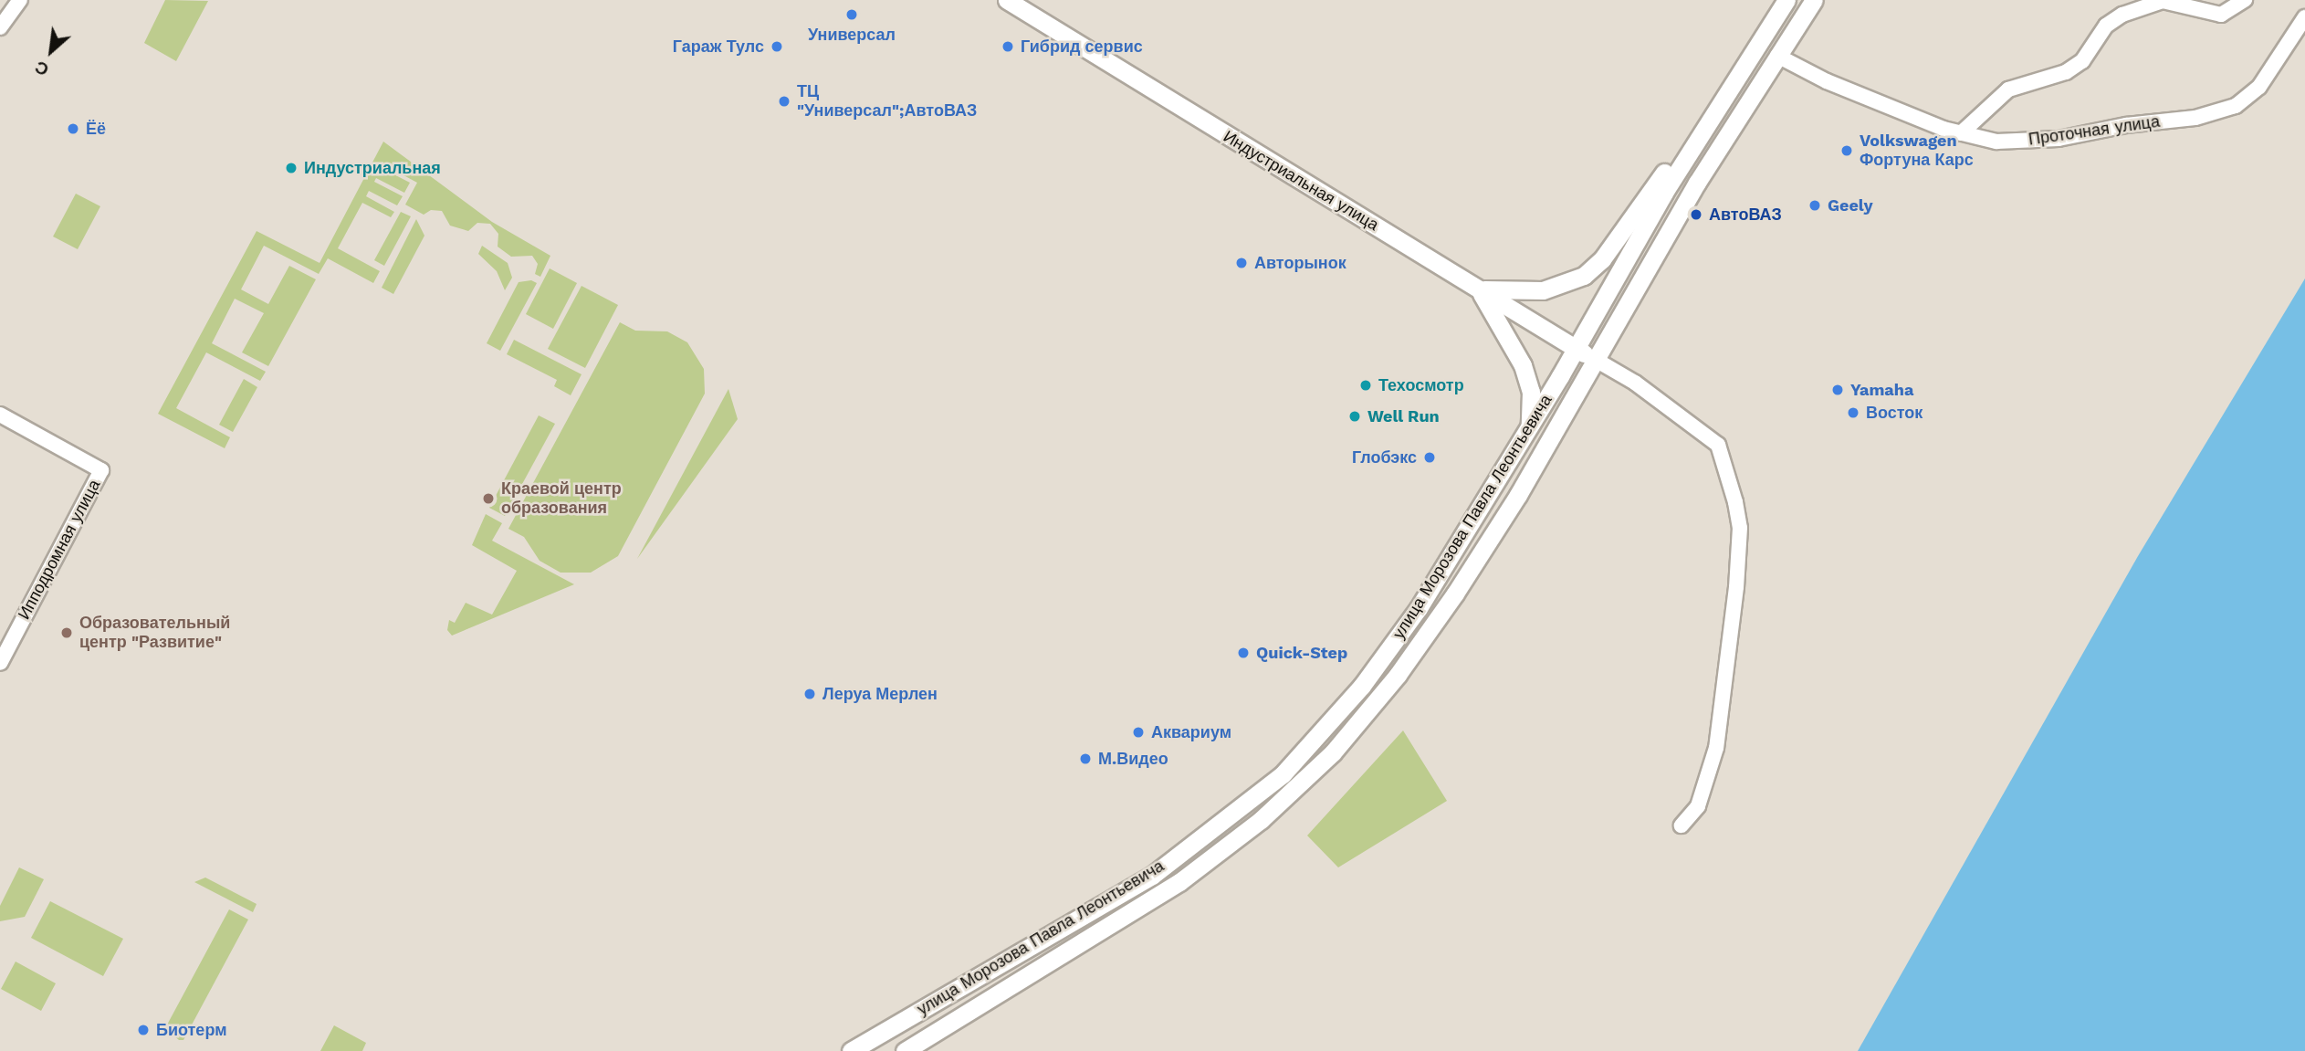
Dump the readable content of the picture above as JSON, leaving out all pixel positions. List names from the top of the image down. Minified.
{"streets":{"main road":["Индустриальная улица","улица Морозова Павла Леонтьевича"],"street":["Проточная улица","Ипподромная улица"]},"crossings":[["Проточная улица","улица Морозова Павла Леонтьевича"],["Индустриальная улица","улица Морозова Павла Леонтьевича"]],"places":["Универсал","Гараж Тулс","Гибрид сервис","ТЦ \"Универсал\";АвтоВАЗ","Ёё","Volkswagen Фортуна Карс","Индустриальная","Geely","АвтоВАЗ","Авторынок","Техосмотр","Yamaha","Восток","Well Run","Глобэкс","Краевой центр образования","Образовательный центр \"Развитие\"","Quick-Step","Леруа Мерлен","Аквариум","М.Видео","Биотерм"],"north":"bottom left"}
